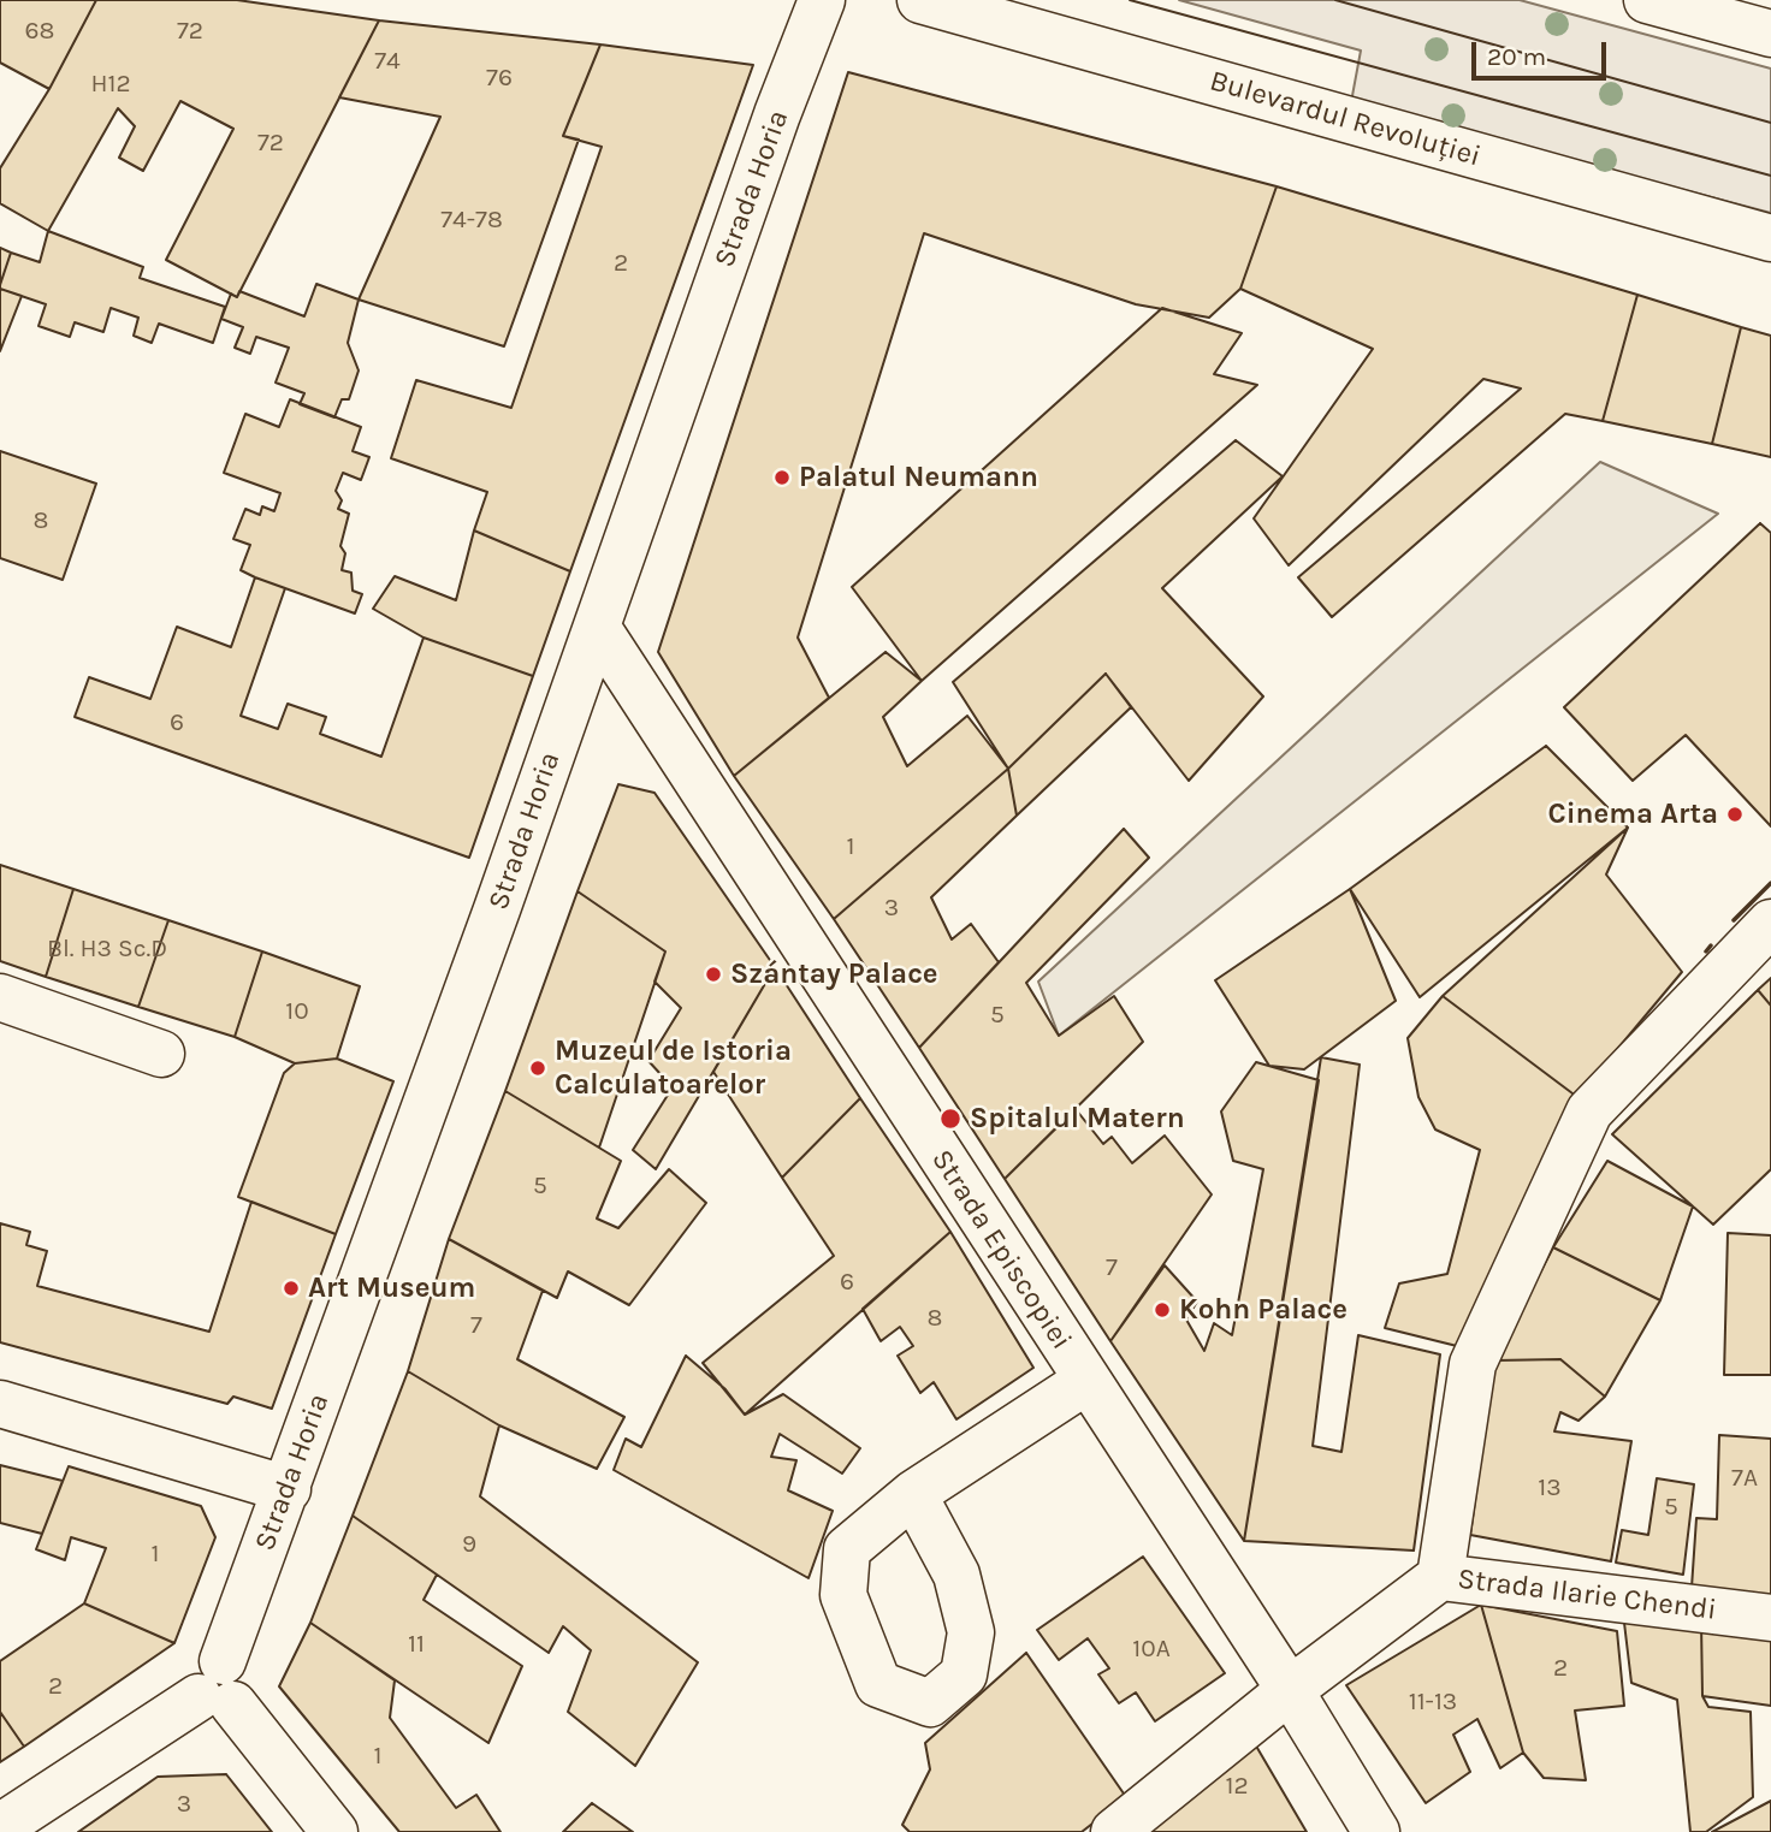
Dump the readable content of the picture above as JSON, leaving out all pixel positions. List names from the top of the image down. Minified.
{"streets":{"street":["Bulevardul Revoluției","Strada Horia","Strada Episcopiei","Strada Ilarie Chendi"]},"crossings":[["Strada Horia","Strada Episcopiei"],["Strada Episcopiei","Strada Ilarie Chendi"]],"places":["Palatul Neumann","Cinema Arta","Szántay Palace","Muzeul de Istoria Calculatoarelor","Spitalul Matern","Art Museum","Kohn Palace"],"house_numbers":["68","72","74","76","H12","72","74-78","2","8","6","1","3","Bl. H3 Sc.D","10","5","5","7","6","8","7","7A","13","5","9","1","11","10A","2","2","11-13","1","12","3"],"scale_bar":"20 m"}
